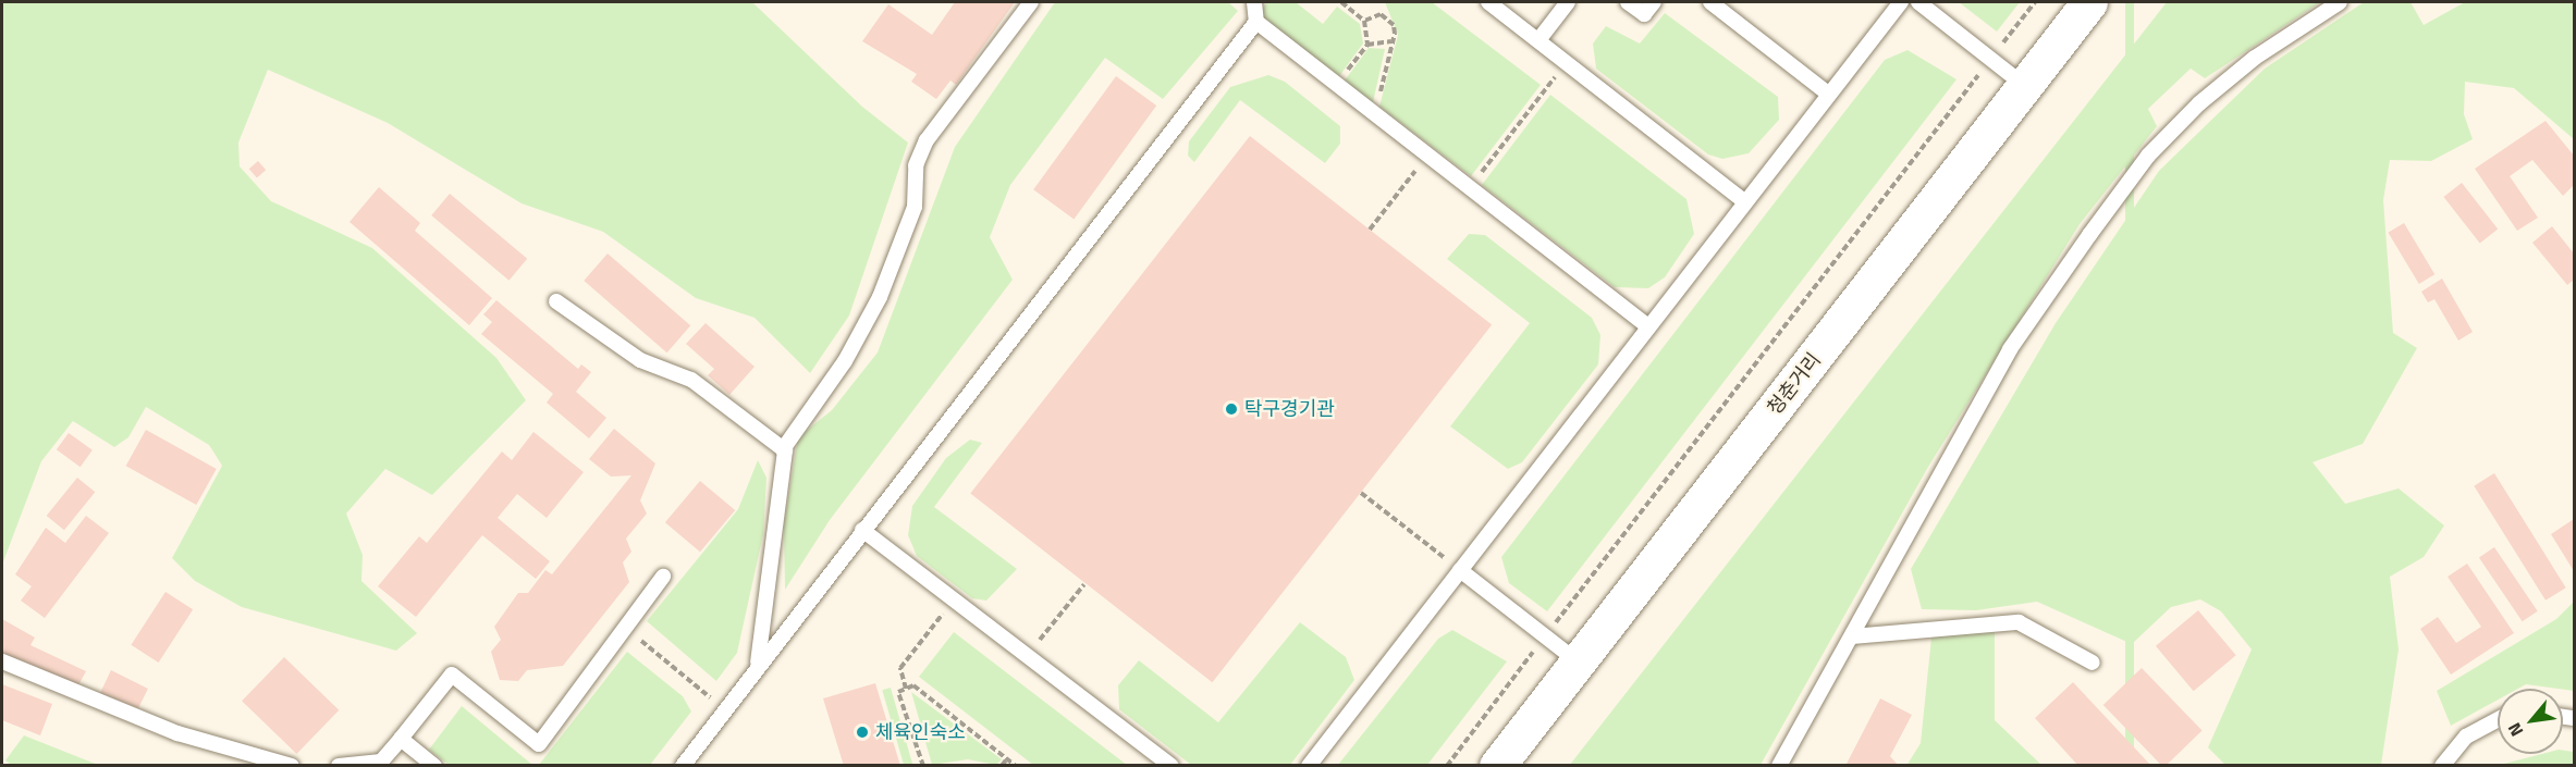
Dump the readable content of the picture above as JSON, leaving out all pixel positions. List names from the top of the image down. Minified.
{"streets":{"main road":["청춘거리"]},"places":["탁구경기관","체육인숙소"],"north":"bottom left"}
